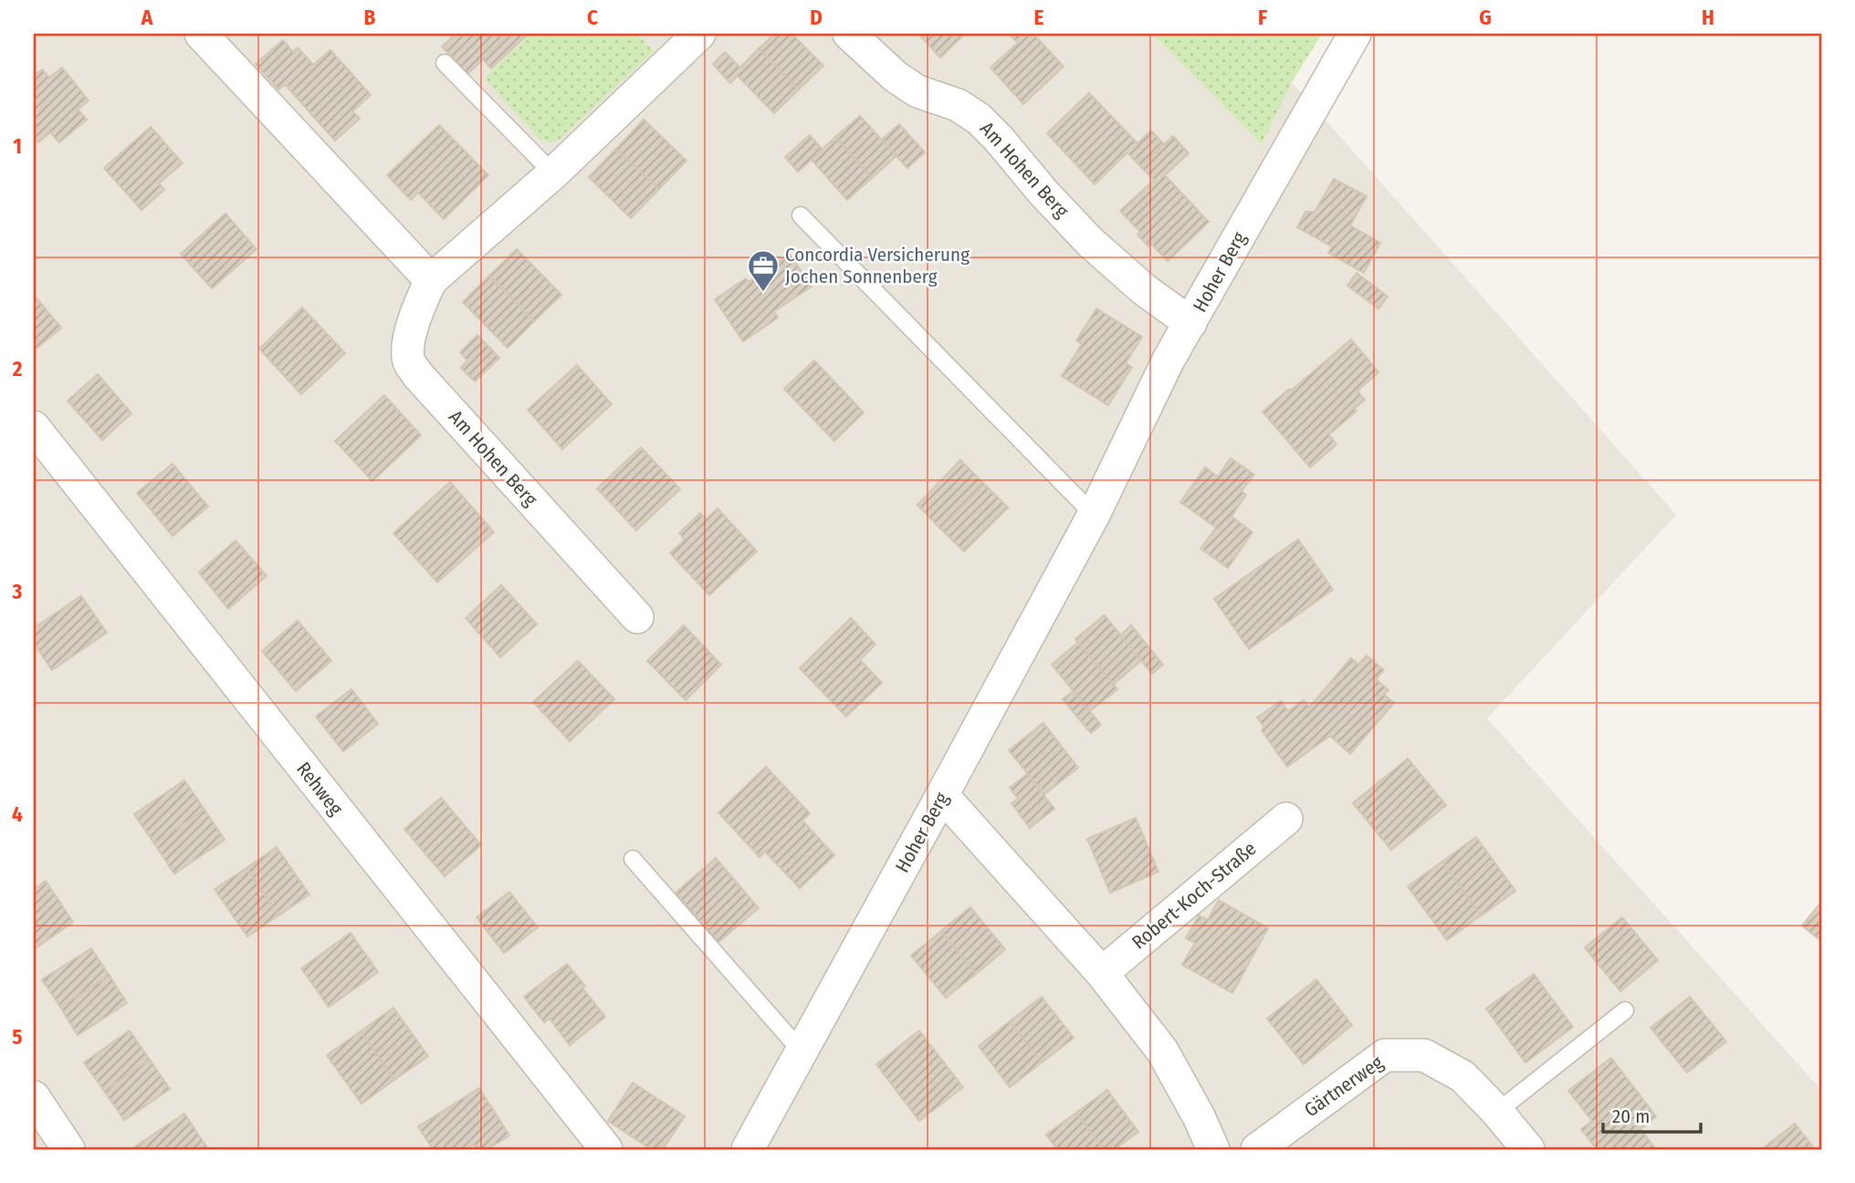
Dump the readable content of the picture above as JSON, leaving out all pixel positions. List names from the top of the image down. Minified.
{"streets":{"street":["Am Hohen Berg","Hoher Berg","Rehweg","Robert-Koch-Straße","Gärtnerweg"]},"crossings":[["Am Hohen Berg","Hoher Berg"]],"places":{"office":["Concordia Versicherung Jochen Sonnenberg"]},"scale_bar":"20 m","grid":{"columns":["A","B","C","D","E","F","G","H"],"rows":["1","2","3","4","5"]}}
